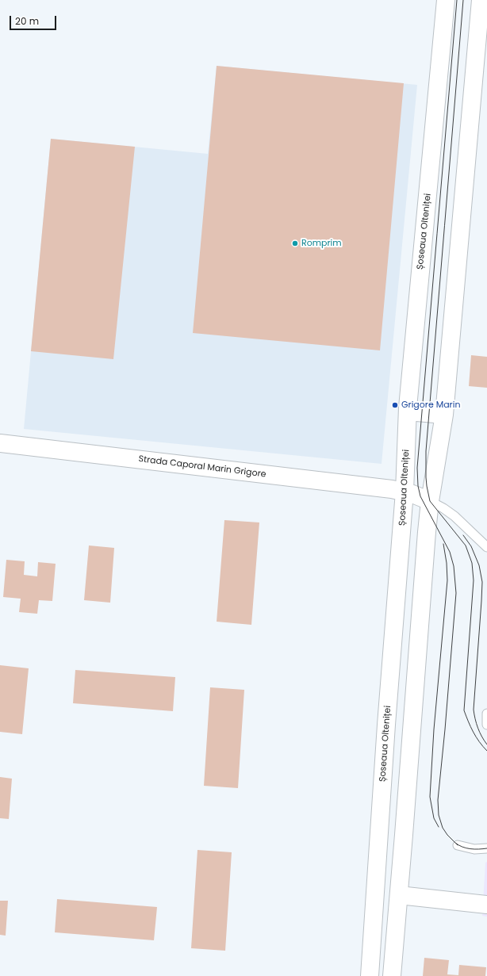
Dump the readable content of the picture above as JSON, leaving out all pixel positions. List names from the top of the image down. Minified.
{"streets":{"main road":["Șoseaua Olteniței","Strada Caporal Marin Grigore"]},"crossings":[["Șoseaua Olteniței","Strada Caporal Marin Grigore"]],"places":["Romprim","Grigore Marin"],"scale_bar":"20 m"}
